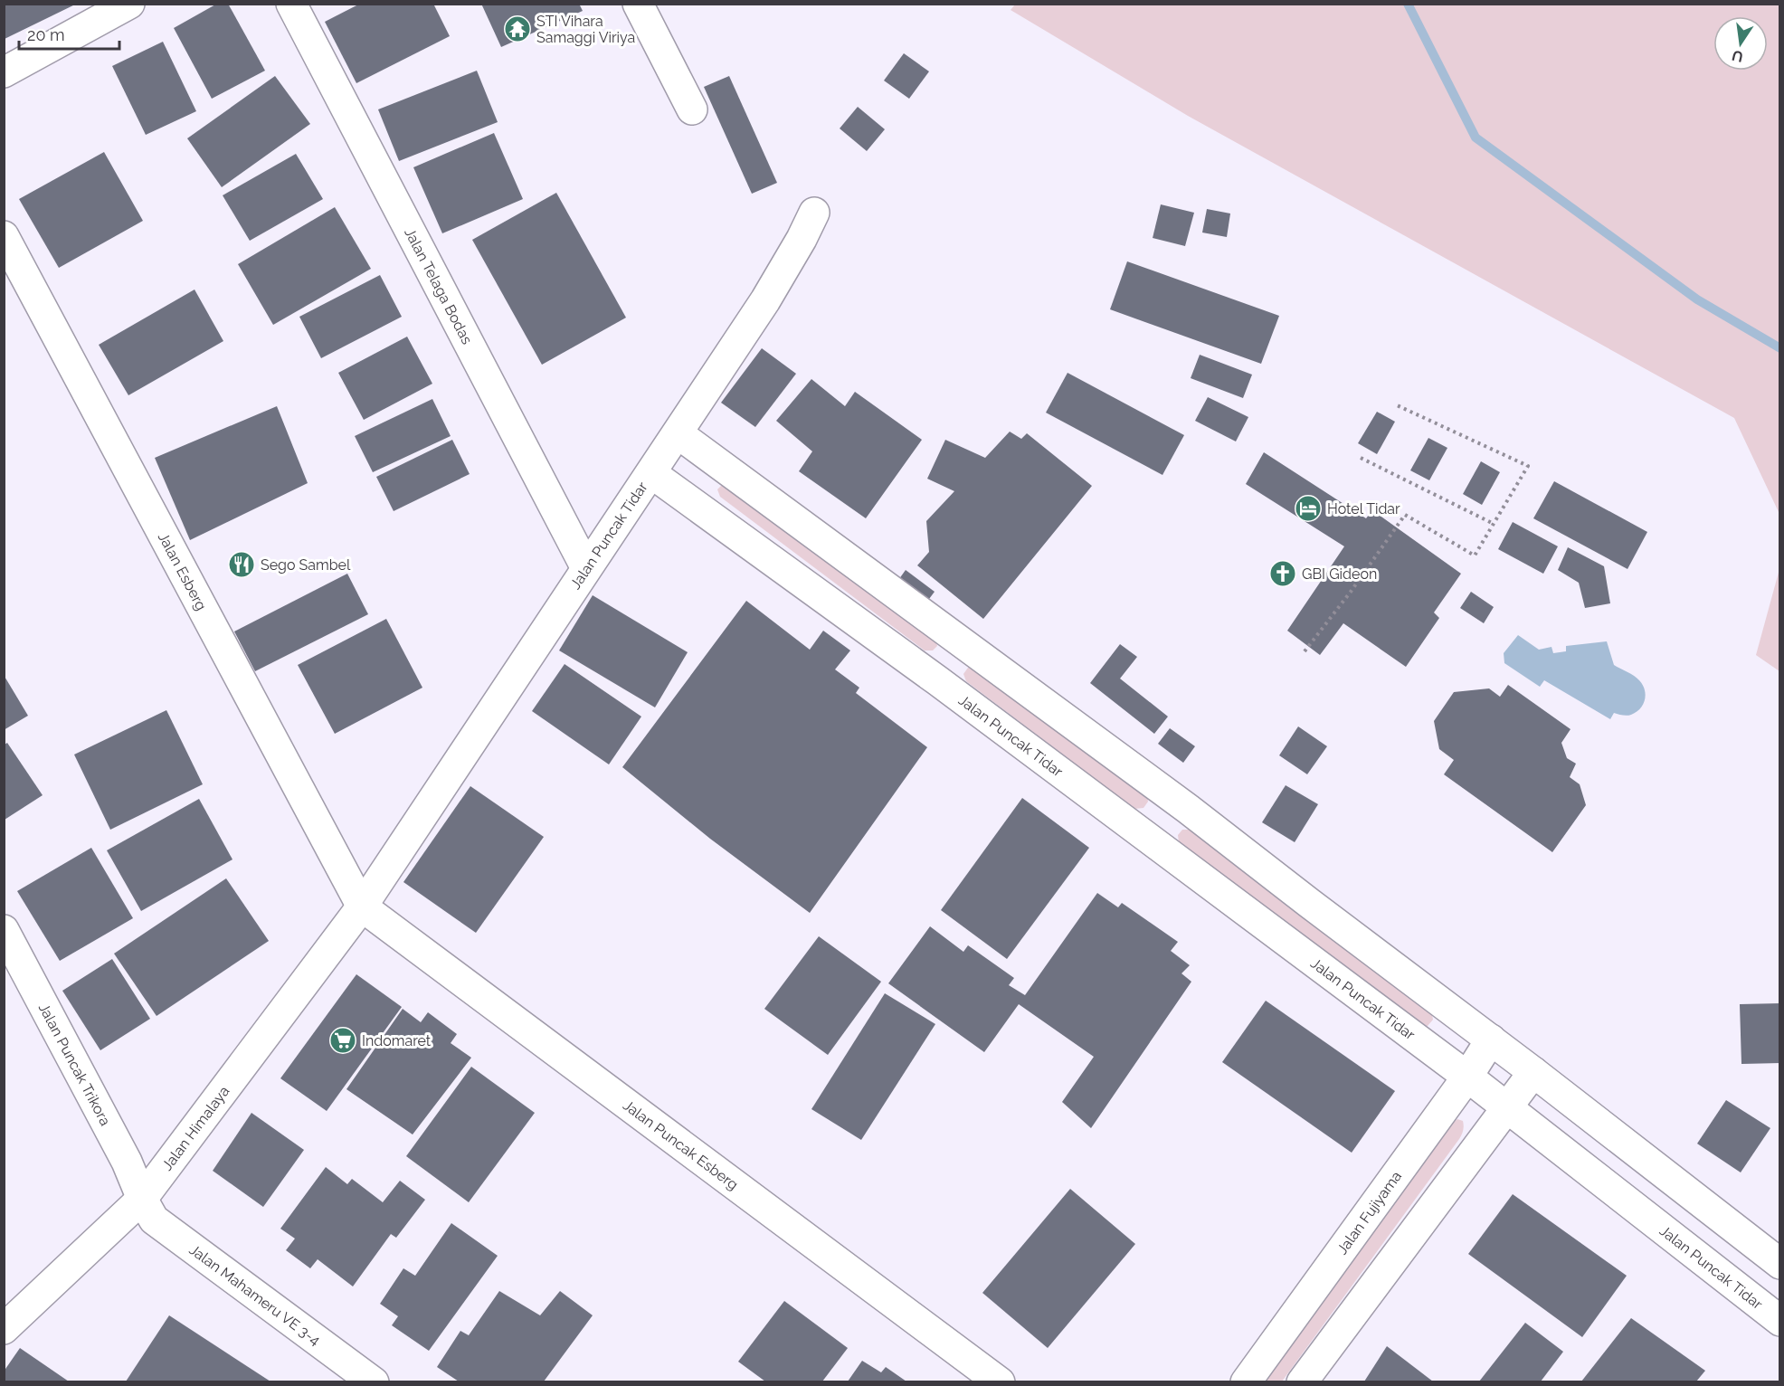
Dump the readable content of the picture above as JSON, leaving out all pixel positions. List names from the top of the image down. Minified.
{"streets":{"street":["Jalan Telaga Bodas","Jalan Puncak Tidar","Jalan Esberg","Jalan Puncak Trikora","Jalan Himalaya","Jalan Puncak Esberg","Jalan Fujiyama","Jalan Mahameru VE 3-4"]},"crossings":[["Jalan Telaga Bodas","Jalan Puncak Tidar"],["Jalan Puncak Tidar","Jalan Esberg"],["Jalan Puncak Tidar","Jalan Himalaya"],["Jalan Puncak Tidar","Jalan Puncak Esberg"],["Jalan Puncak Tidar","Jalan Fujiyama"],["Jalan Esberg","Jalan Himalaya"],["Jalan Esberg","Jalan Puncak Esberg"],["Jalan Puncak Trikora","Jalan Himalaya"],["Jalan Puncak Trikora","Jalan Mahameru VE 3-4"],["Jalan Himalaya","Jalan Puncak Esberg"],["Jalan Himalaya","Jalan Mahameru VE 3-4"]],"places":{"temple":["STI Vihara Samaggi Viriya"],"hotel":["Hotel Tidar"],"restaurant":["Sego Sambel"],"church":["GBI Gideon"],"supermarket":["Indomaret"]},"scale_bar":"20 m","north":"bottom"}
